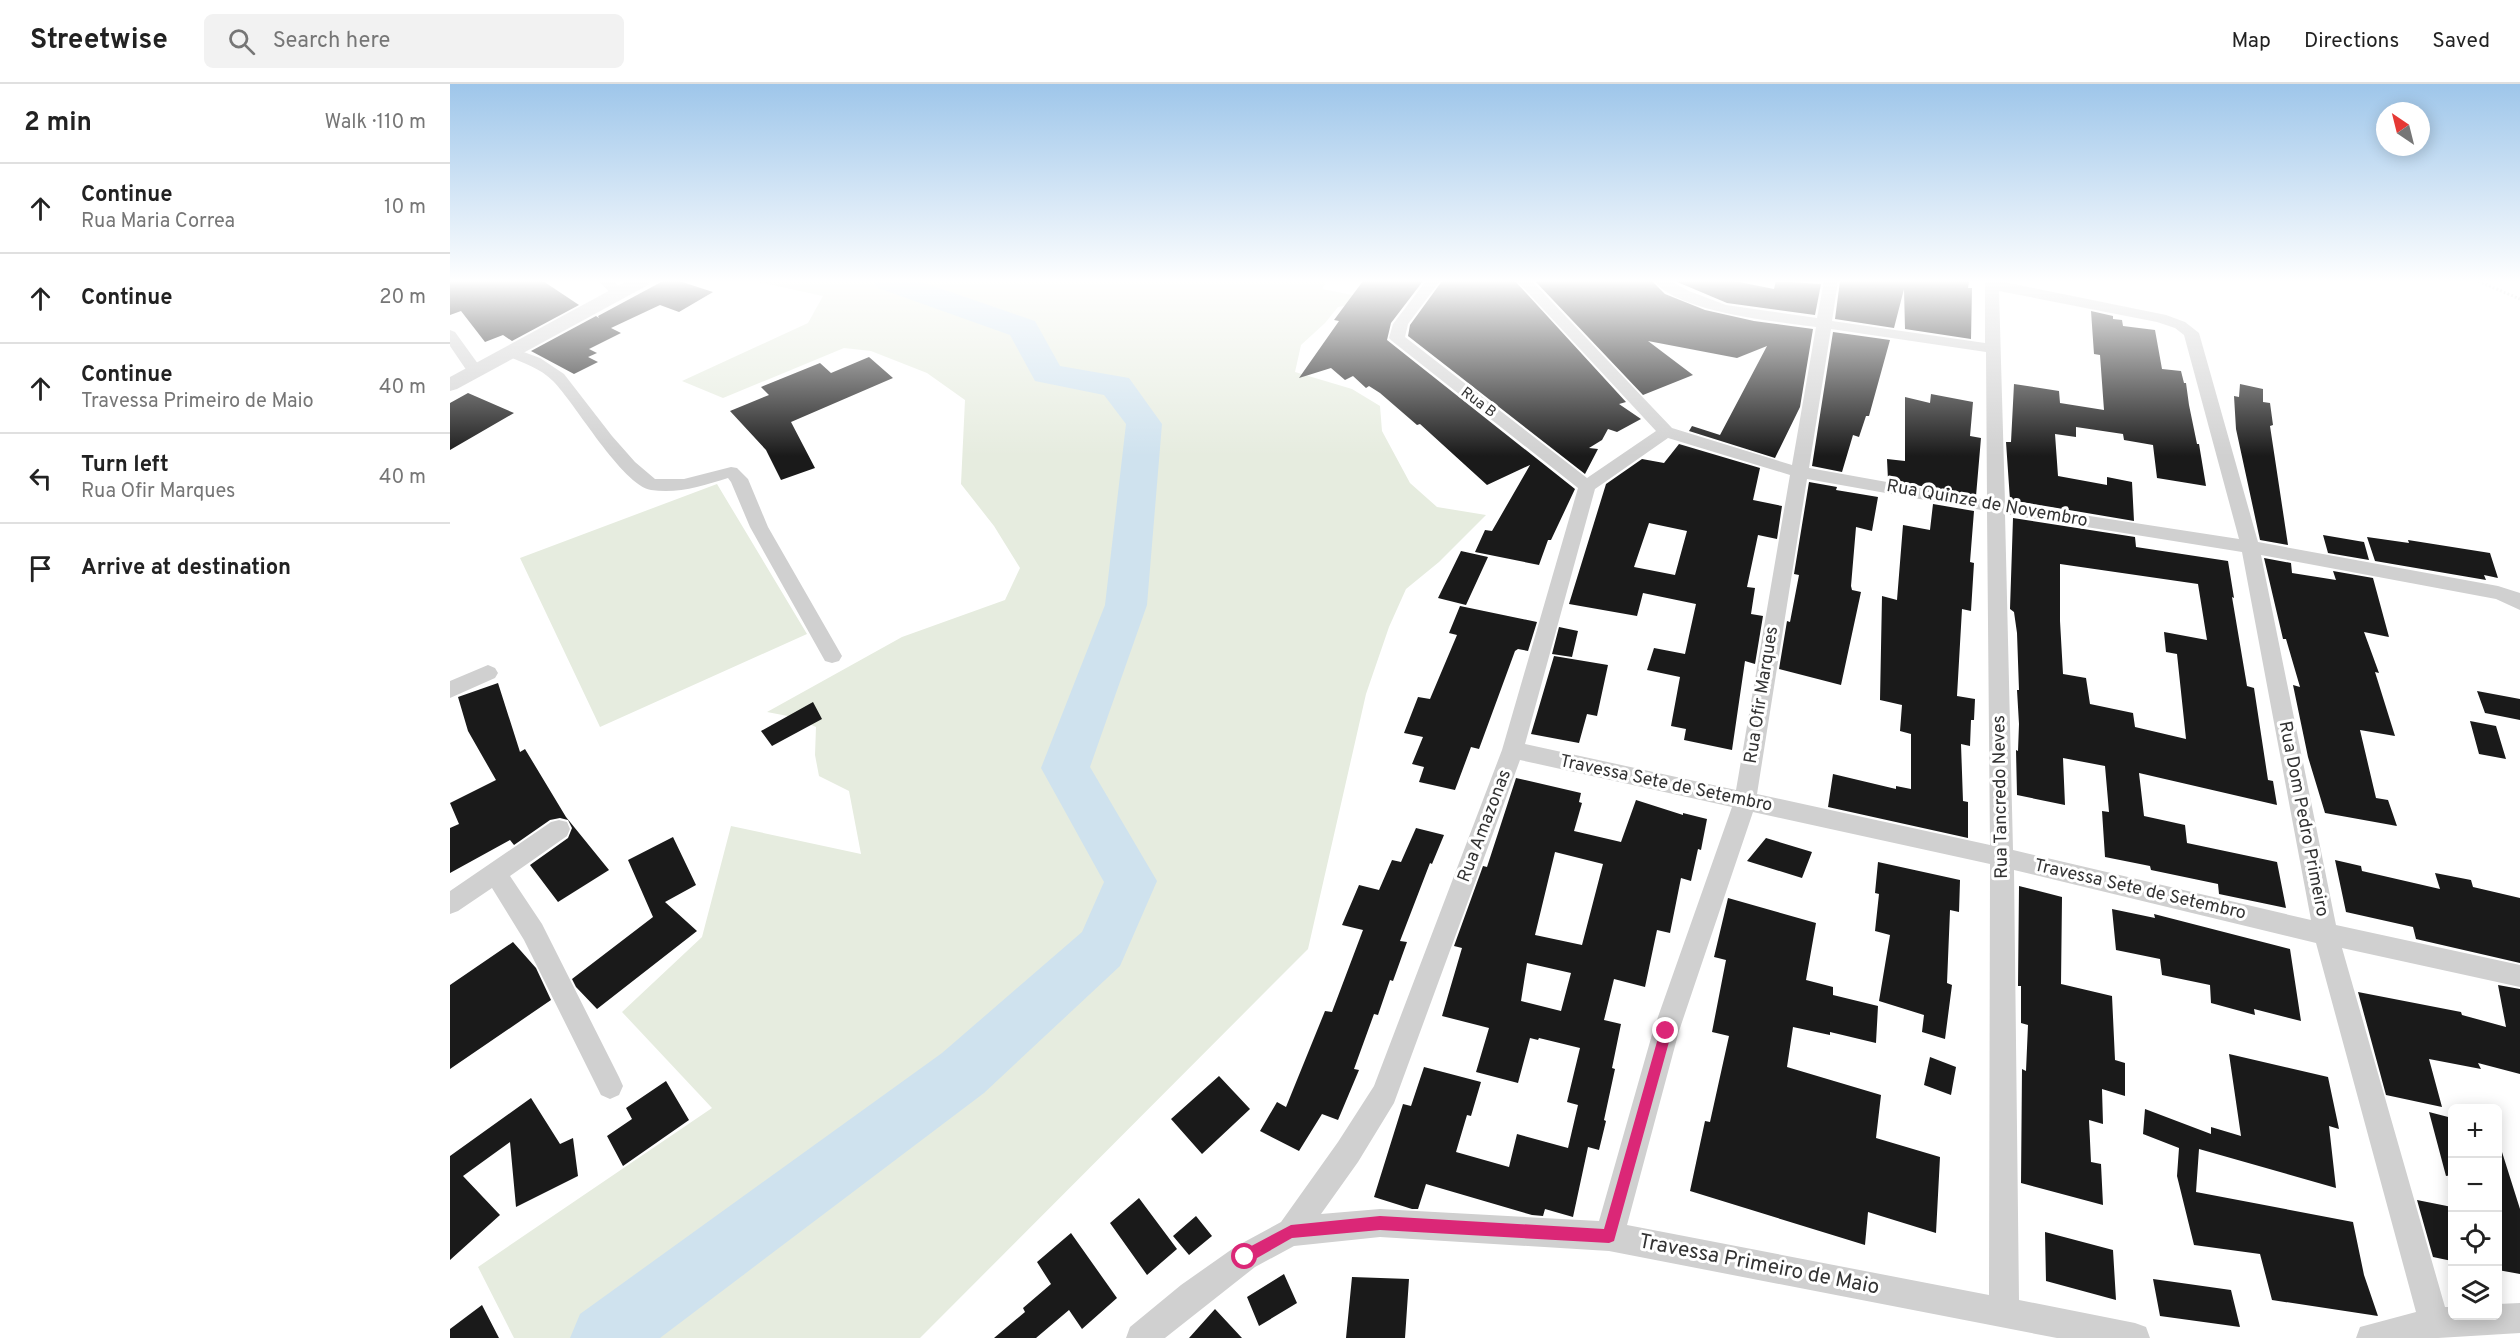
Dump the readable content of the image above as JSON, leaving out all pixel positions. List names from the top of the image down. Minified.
{"streets":{"street":["Rua B","Rua Quinze de Novembro","Rua Ofir Marques","Travessa Sete de Setembro","Rua Tancredo Neves","Rua Dom Pedro Primeiro","Rua Amazonas","Travessa Primeiro de Maio"]},"crossings":[["Rua B","Rua Amazonas"],["Rua Quinze de Novembro","Rua Ofir Marques"],["Rua Quinze de Novembro","Rua Tancredo Neves"],["Rua Quinze de Novembro","Rua Dom Pedro Primeiro"],["Rua Ofir Marques","Travessa Sete de Setembro"],["Rua Ofir Marques","Travessa Primeiro de Maio"],["Travessa Sete de Setembro","Rua Tancredo Neves"],["Travessa Sete de Setembro","Rua Dom Pedro Primeiro"],["Travessa Sete de Setembro","Rua Amazonas"],["Rua Tancredo Neves","Travessa Primeiro de Maio"],["Rua Amazonas","Travessa Primeiro de Maio"]],"north":"top left","page":{"header":"Streetwise","search":"Search here","nav":["Map","Directions","Saved"],"heading":["2 min","Walk · 110 m"],"list":[["Continue","Rua Maria Correa","10 m"],["Continue","20 m"],["Continue","Travessa Primeiro de Maio","40 m"],["Turn left","Rua Ofir Marques","40 m"],"Arrive at destination"],"map_buttons":["+","−"]}}
